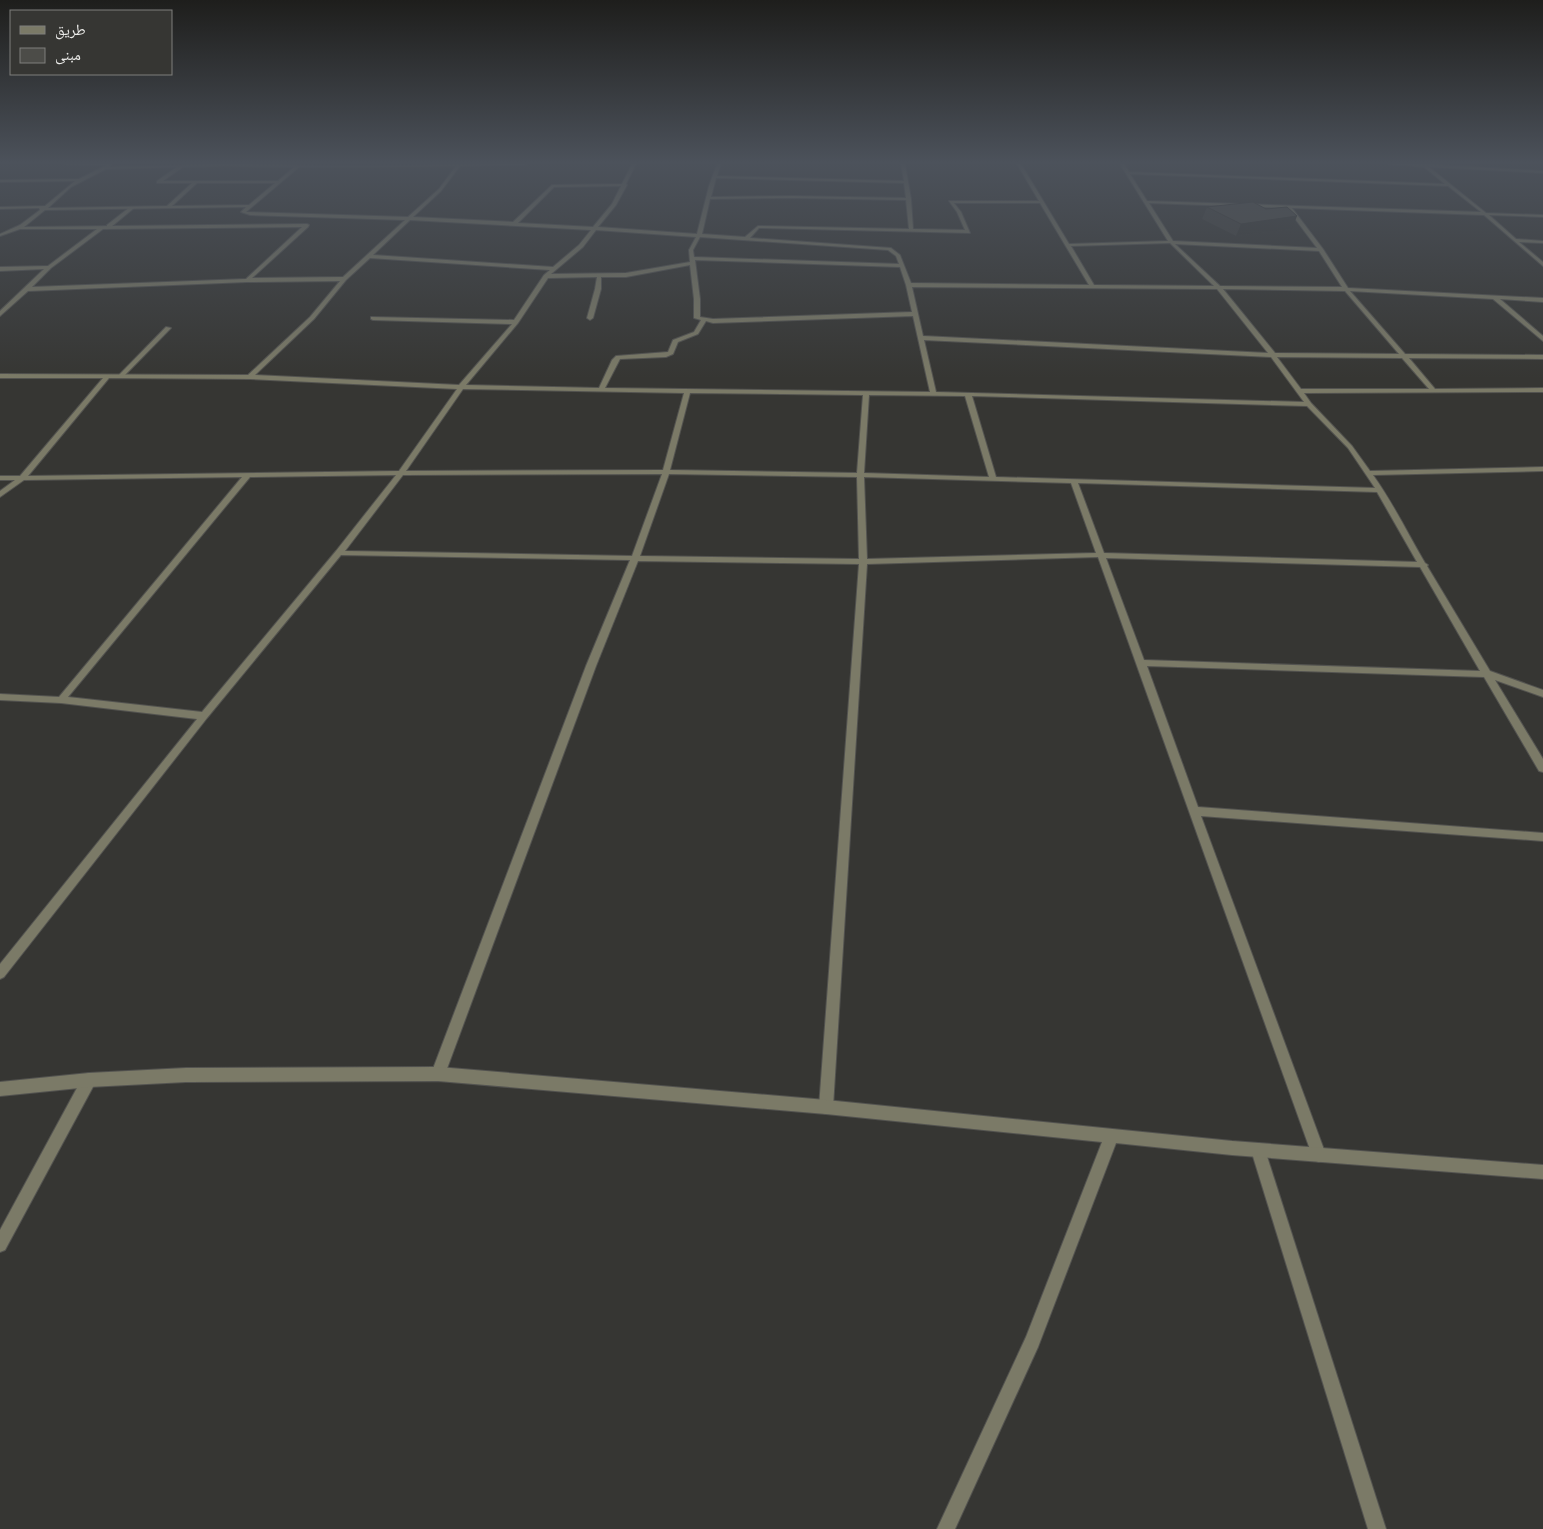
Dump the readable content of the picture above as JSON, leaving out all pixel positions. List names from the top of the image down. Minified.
{"legend":["طريق","مبنى"]}
